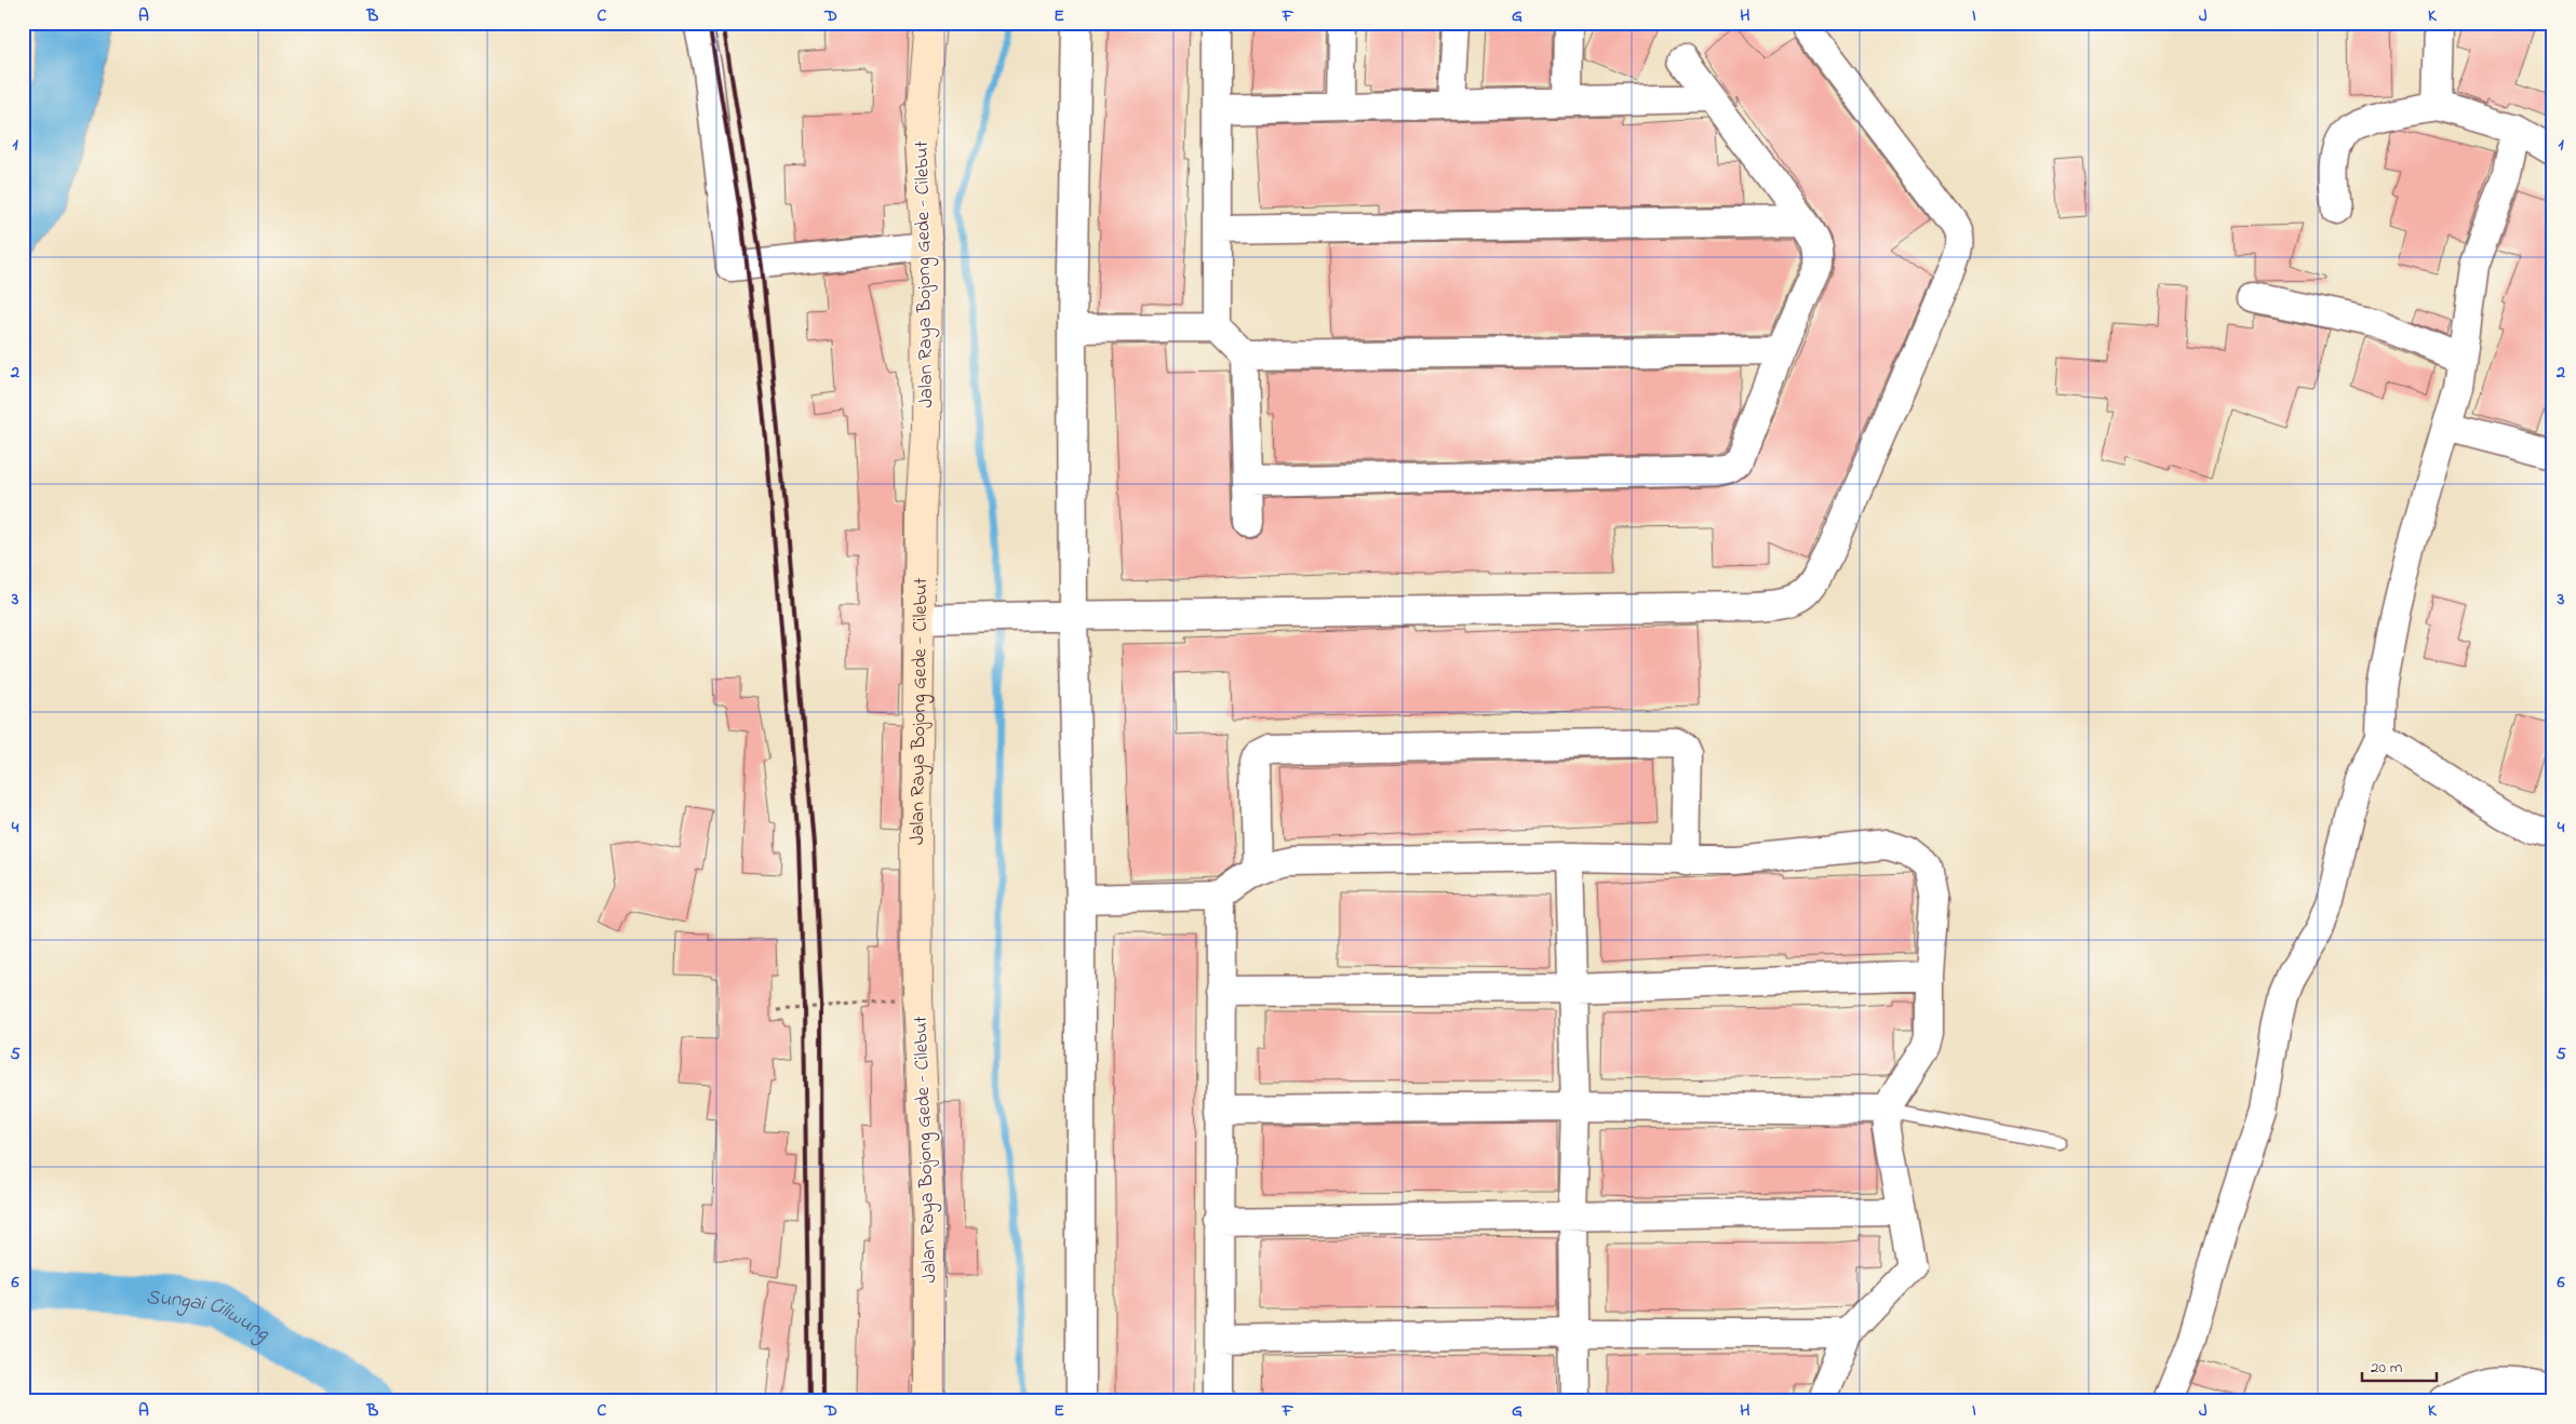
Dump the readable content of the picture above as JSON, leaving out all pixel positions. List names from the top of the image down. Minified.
{"streets":{"main road":["Jalan Raya Bojong Gede - Cilebut"]},"water":["Sungai Ciliwung"],"scale_bar":"20 m","grid":{"columns":["A","B","C","D","E","F","G","H","I","J","K"],"rows":["1","2","3","4","5","6"]}}
